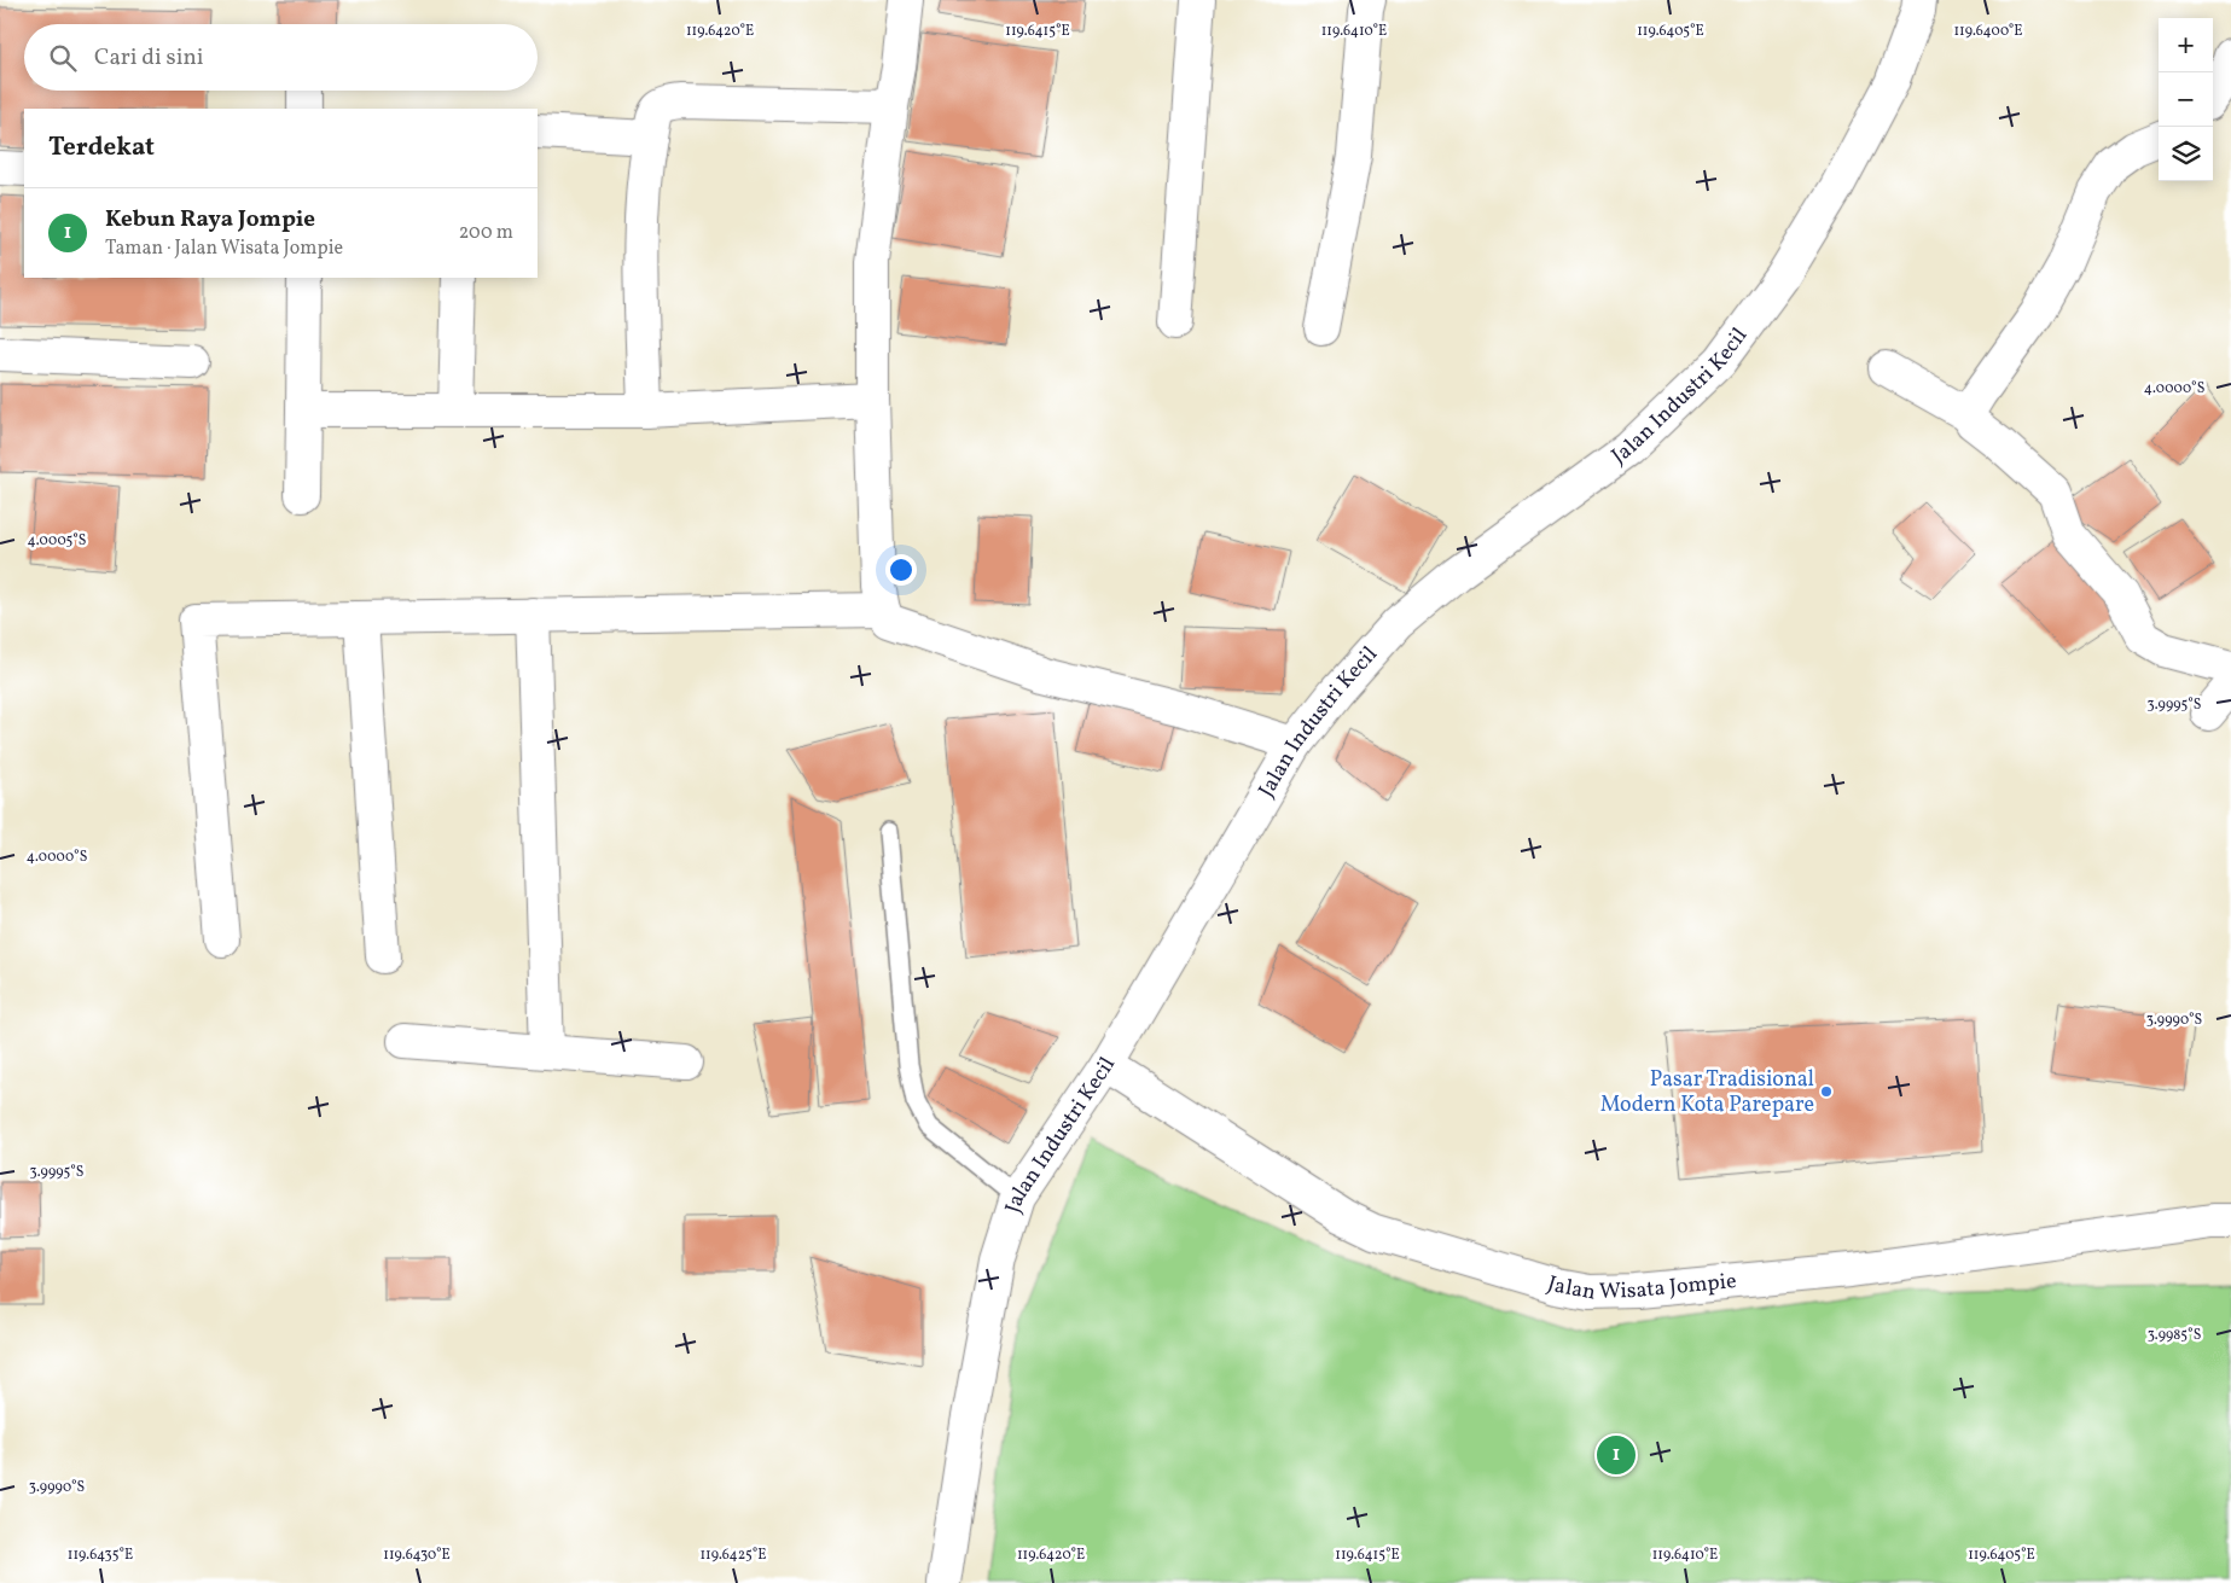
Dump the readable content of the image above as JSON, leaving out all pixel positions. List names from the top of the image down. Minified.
{"streets":{"street":["Jalan Industri Kecil","Jalan Wisata Jompie"]},"crossings":[["Jalan Industri Kecil","Jalan Wisata Jompie"]],"places":["Pasar Tradisional Modern Kota Parepare"],"page":{"map_buttons":["+","−"],"search":"Cari di sini","heading":"Terdekat","list":[{"mark":"1","name":"Kebun Raya Jompie","note":"Taman · Jalan Wisata Jompie","value":"200 m"}],"pins":"1"},"coordinates":["119.6420°E","119.6415°E","119.6410°E","119.6405°E","119.6400°E","4.0000°S","4.0005°S","3.9995°S","3.9990°S","3.9985°S","119.6435°E","119.6430°E","119.6425°E"]}
